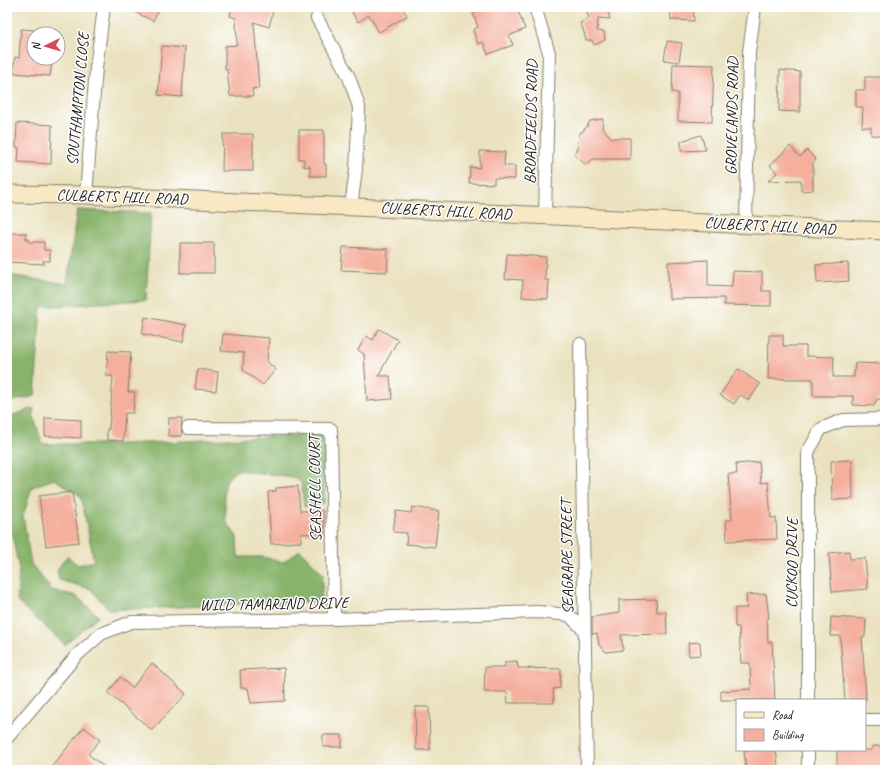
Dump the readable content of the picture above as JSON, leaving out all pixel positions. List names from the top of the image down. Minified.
{"streets":{"street":["SOUTHAMPTON CLOSE","GROVELANDS ROAD","BROADFIELDS ROAD","CULBERTS HILL ROAD","SEASHELL COURT","SEAGRAPE STREET","CUCKOO DRIVE","WILD TAMARIND DRIVE"]},"crossings":[["SOUTHAMPTON CLOSE","CULBERTS HILL ROAD"],["GROVELANDS ROAD","CULBERTS HILL ROAD"],["BROADFIELDS ROAD","CULBERTS HILL ROAD"],["SEASHELL COURT","WILD TAMARIND DRIVE"],["SEAGRAPE STREET","WILD TAMARIND DRIVE"]],"legend":["Road","Building"],"north":"left"}
